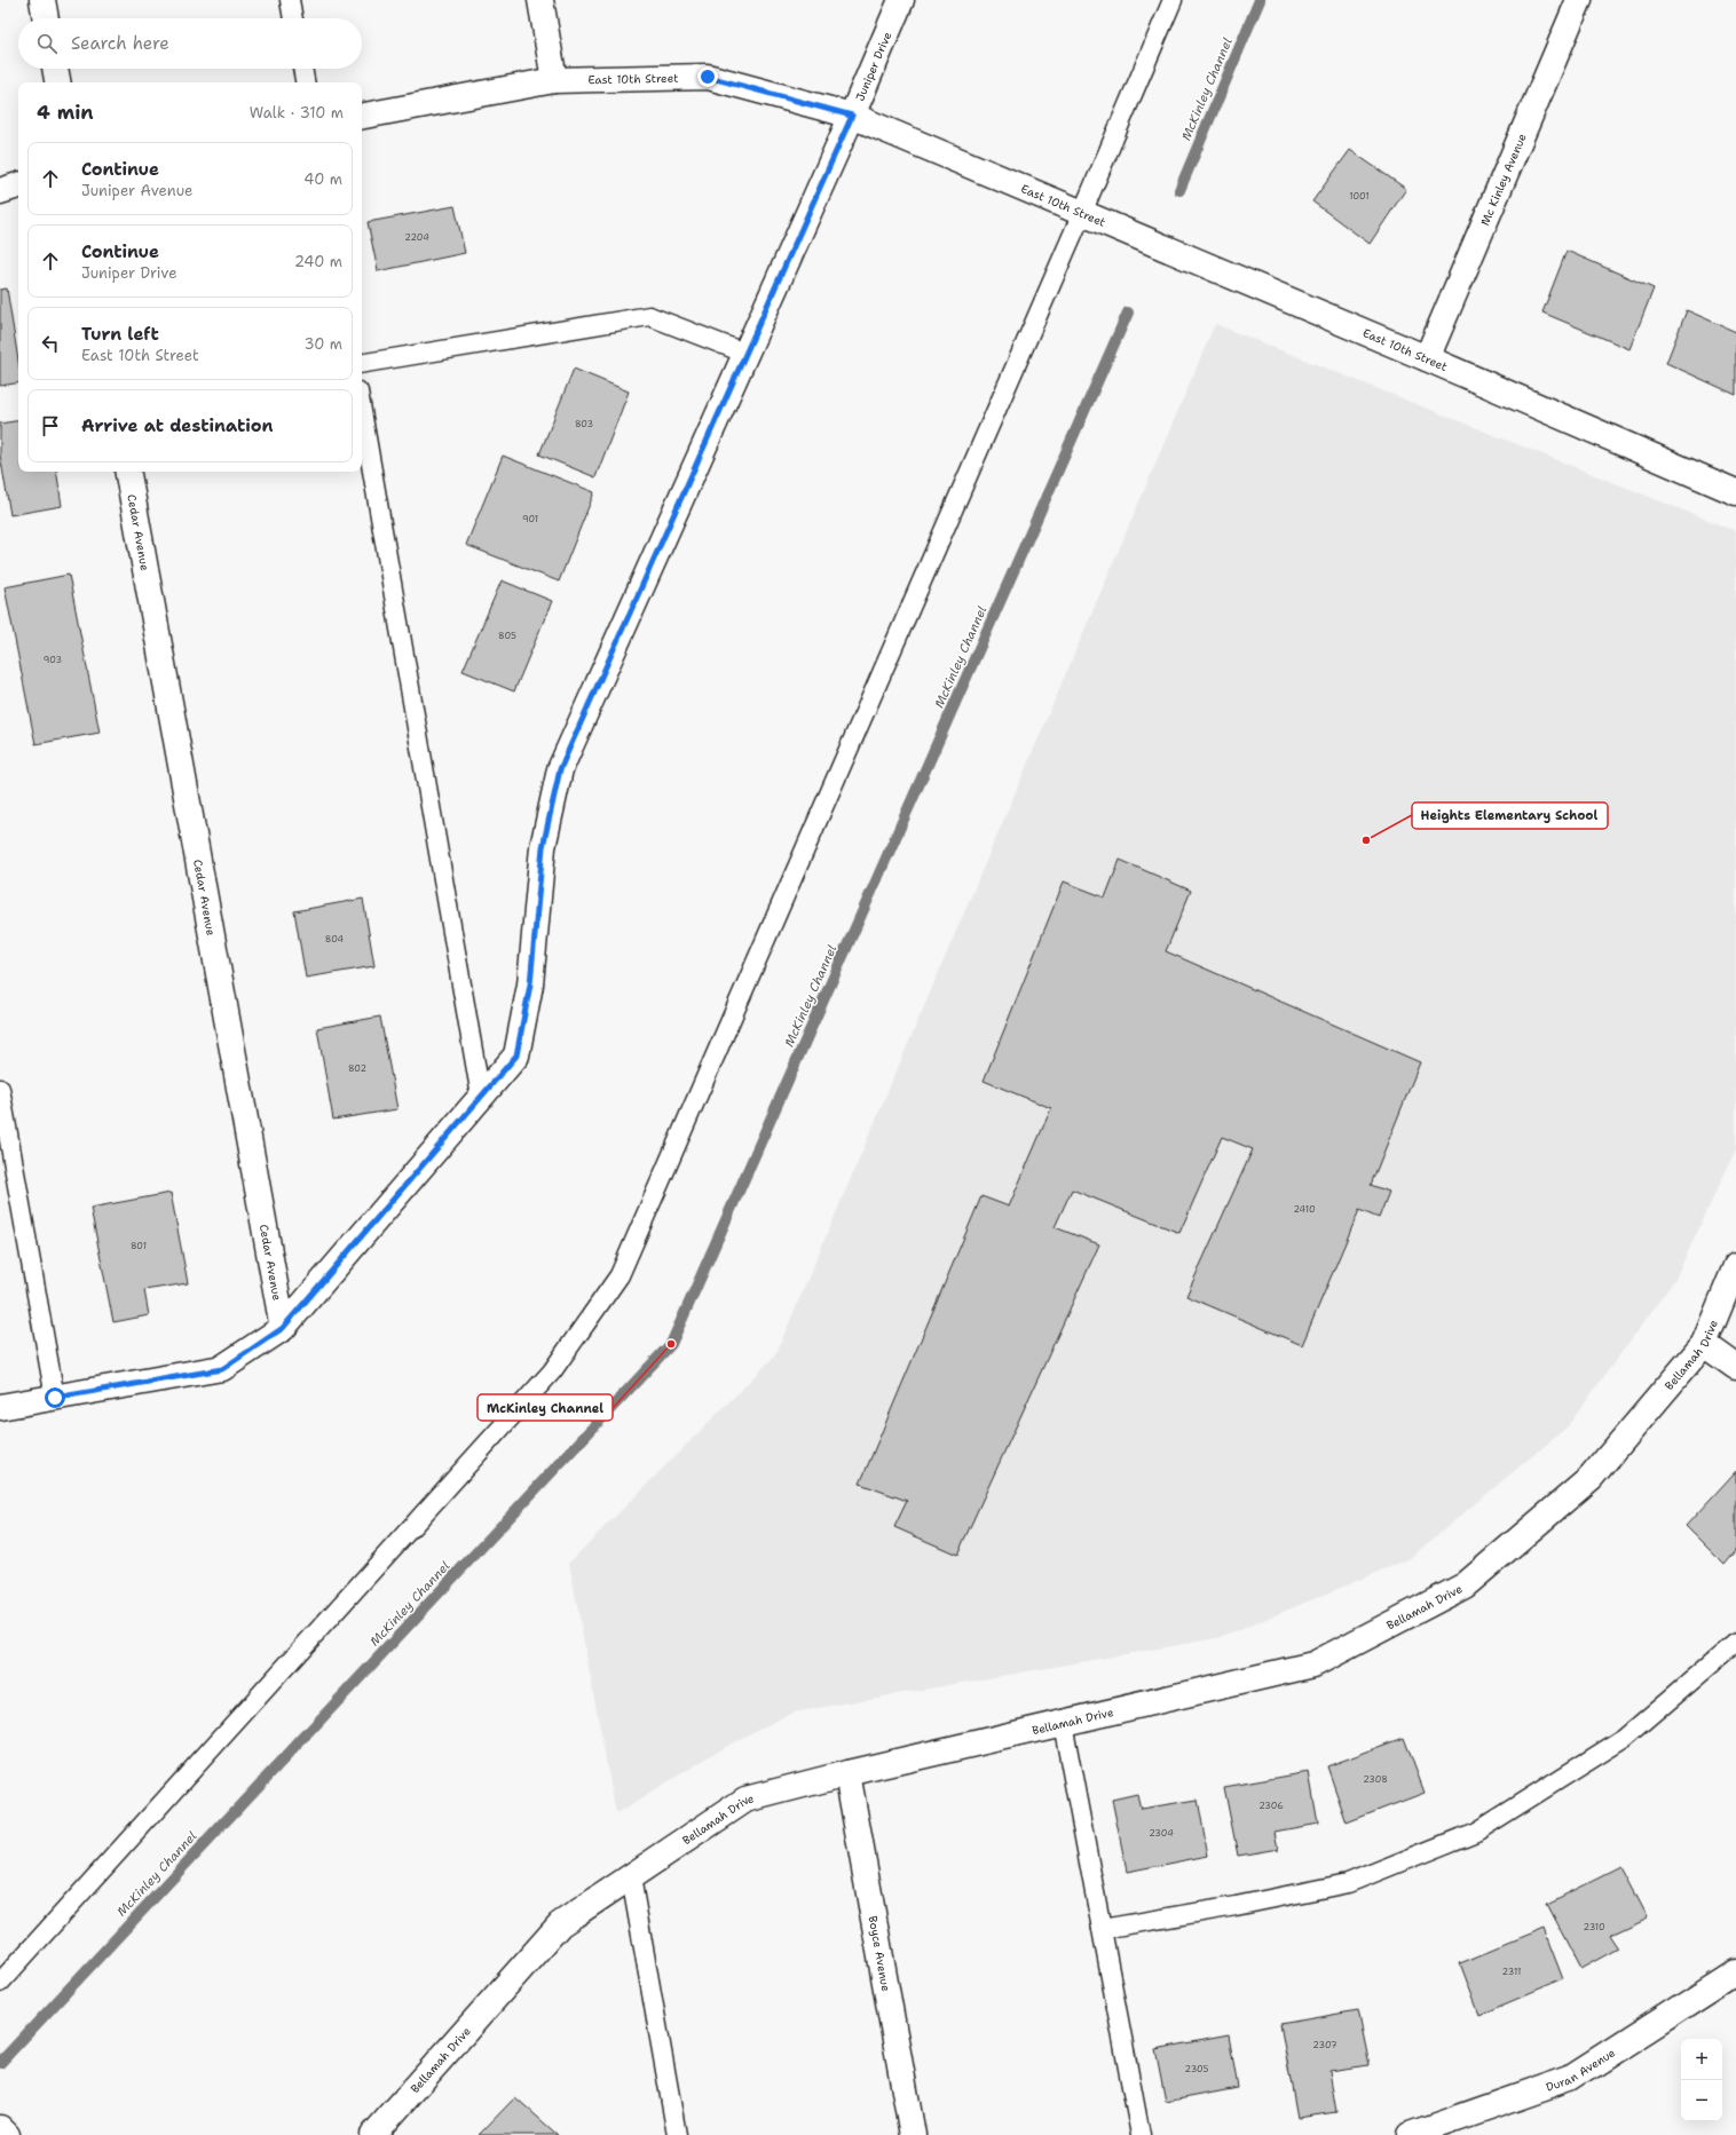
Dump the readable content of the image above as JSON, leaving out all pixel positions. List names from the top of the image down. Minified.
{"streets":{"street":["Juniper Drive","East 10th Street","Mc Kinley Avenue","Cedar Avenue","Bellamah Drive","Boyce Avenue","Duran Avenue"]},"crossings":[["Juniper Drive","East 10th Street"],["Juniper Drive","Cedar Avenue"],["East 10th Street","Mc Kinley Avenue"],["Bellamah Drive","Boyce Avenue"]],"water":["McKinley Channel"],"places":["Heights Elementary School","McKinley Channel"],"house_numbers":["1001","2204","803","901","805","903","804","802","2410","801","2308","2306","2304","2310","2311","2307","2305"],"page":{"search":"Search here","heading":["4 min","Walk · 310 m"],"list":[["Continue","Juniper Avenue","40 m"],["Continue","Juniper Drive","240 m"],["Turn left","East 10th Street","30 m"],"Arrive at destination"],"map_buttons":["+","−"]}}
